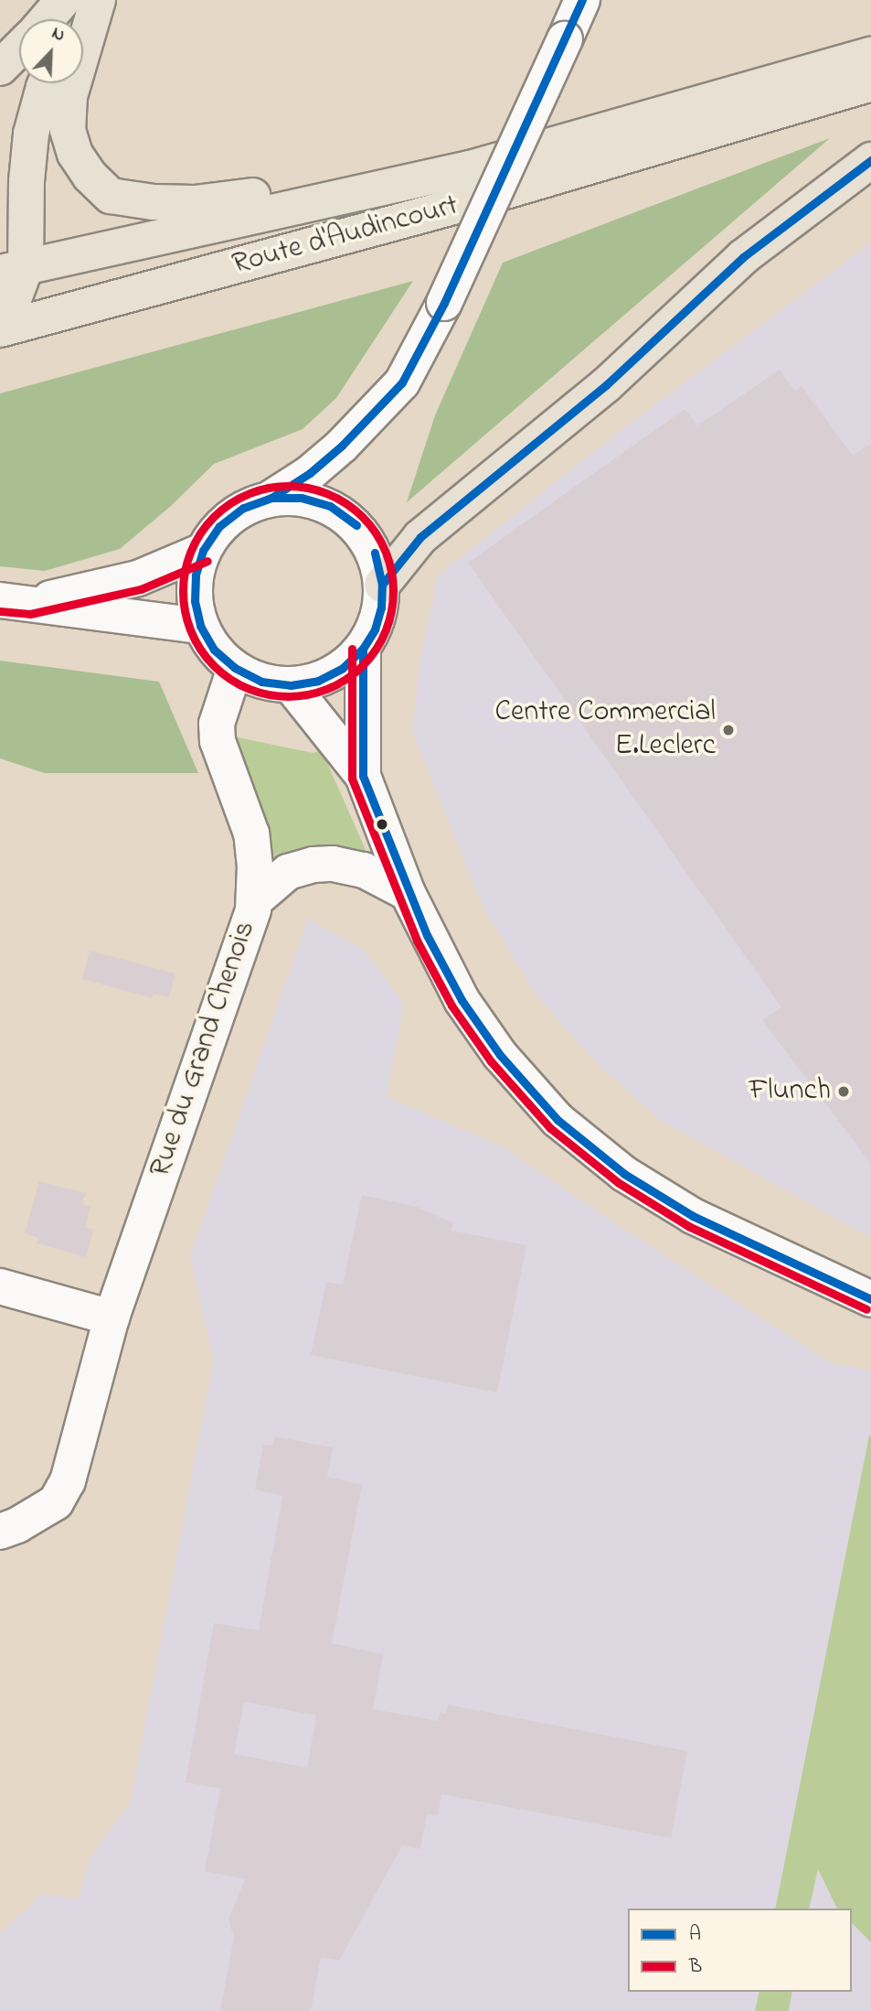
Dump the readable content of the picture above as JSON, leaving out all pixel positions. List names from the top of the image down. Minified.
{"streets":{"main road":["Route d'Audincourt"],"street":["Rue du Grand Chenois"]},"places":["Centre Commercial E.Leclerc","Flunch"],"lines":["transit line A","transit line B"],"legend":["A","B"],"north":"top right"}
